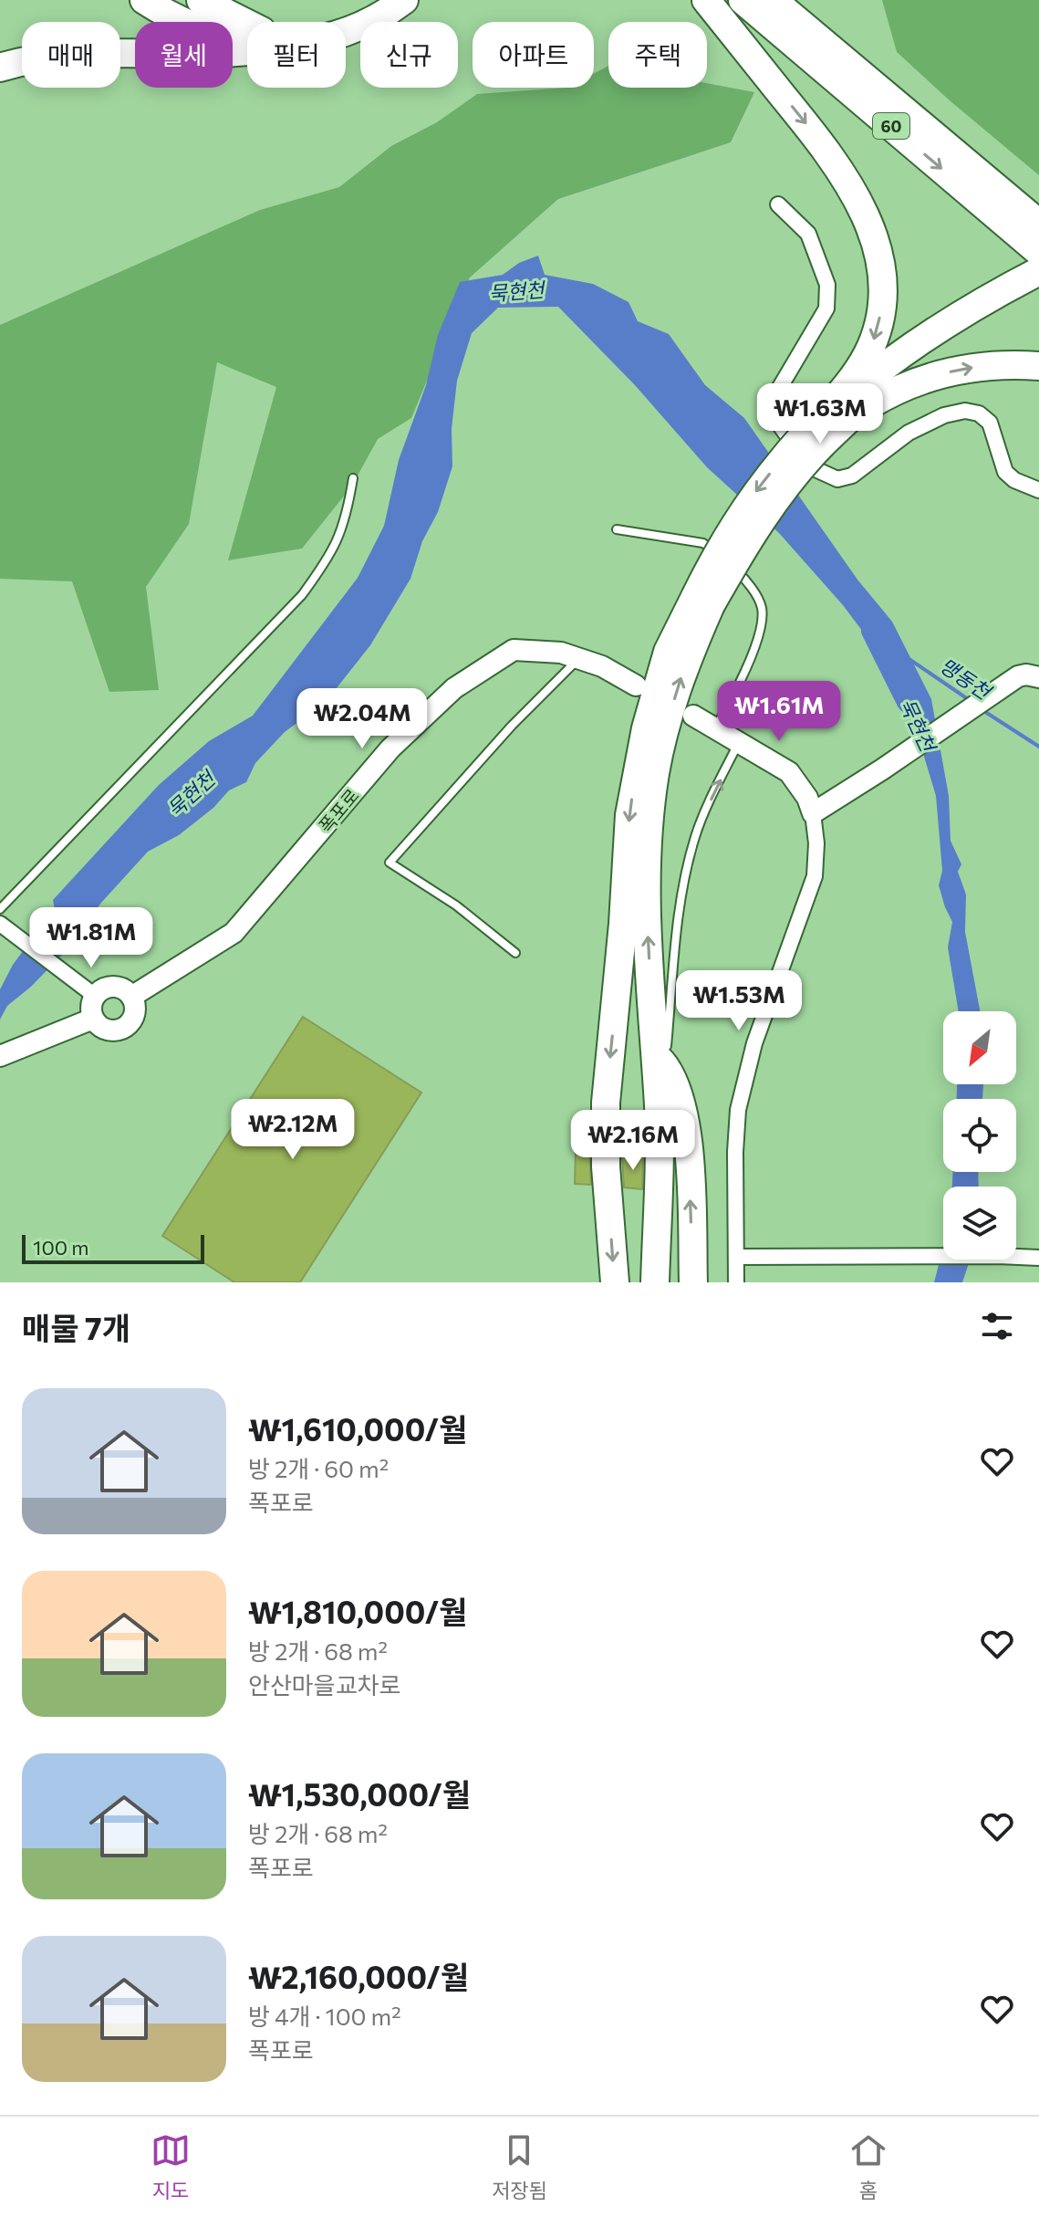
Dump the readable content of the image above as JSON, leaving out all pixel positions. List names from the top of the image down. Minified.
{"streets":{"highway":["60"],"main road":["폭포로"]},"water":["묵현천","맹동천"],"scale_bar":"100 m","north":"bottom left","page":{"chip":["매매","월세","필터","신규","아파트","주택"],"price":["₩1.63M","₩1.61M","₩2.04M","₩1.81M","₩1.53M","₩2.12M","₩2.16M"],"scale":"100 m","heading":"매물 7개","list":[{"name":"₩1,610,000/월","note":"방 2개 · 60 m² · 폭포로"},{"name":"₩1,810,000/월","note":"방 2개 · 68 m² · 안산마을교차로"},{"name":"₩1,530,000/월","note":"방 2개 · 68 m² · 폭포로"},{"name":"₩2,160,000/월","note":"방 4개 · 100 m² · 폭포로"}],"tabs":["지도","저장됨","홈"]}}
